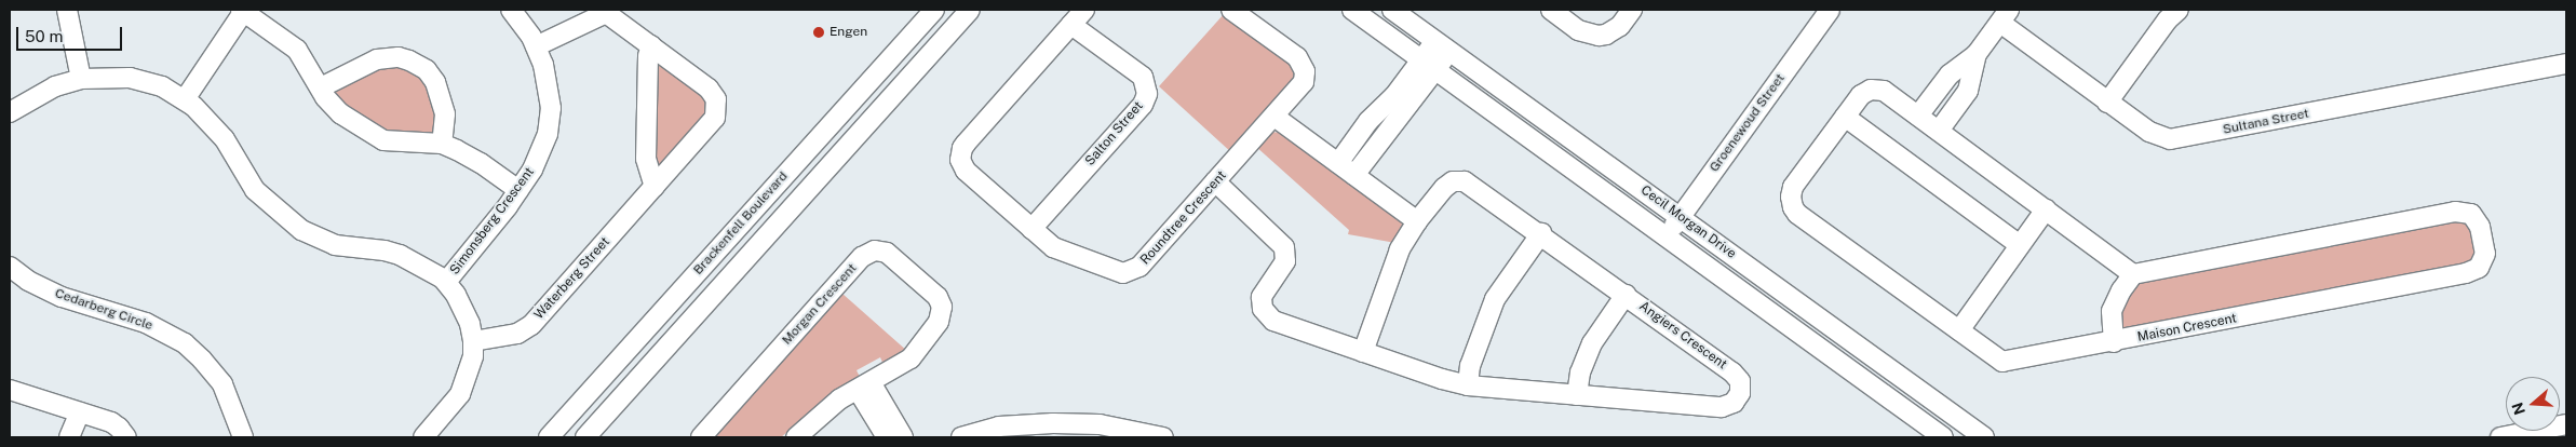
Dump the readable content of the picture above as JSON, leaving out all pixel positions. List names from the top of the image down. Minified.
{"streets":{"street":["Sultana Street","Groenewoud Street","Salton Street","Roundtree Crescent","Simonsberg Crescent","Cecil Morgan Drive","Brackenfell Boulevard","Waterberg Street","Morgan Crescent","Cedarberg Circle","Maison Crescent","Angiers Crescent"]},"crossings":[["Groenewoud Street","Cecil Morgan Drive"],["Salton Street","Roundtree Crescent"],["Roundtree Crescent","Angiers Crescent"],["Simonsberg Crescent","Waterberg Street"]],"places":["Engen"],"scale_bar":"50 m","north":"left"}
